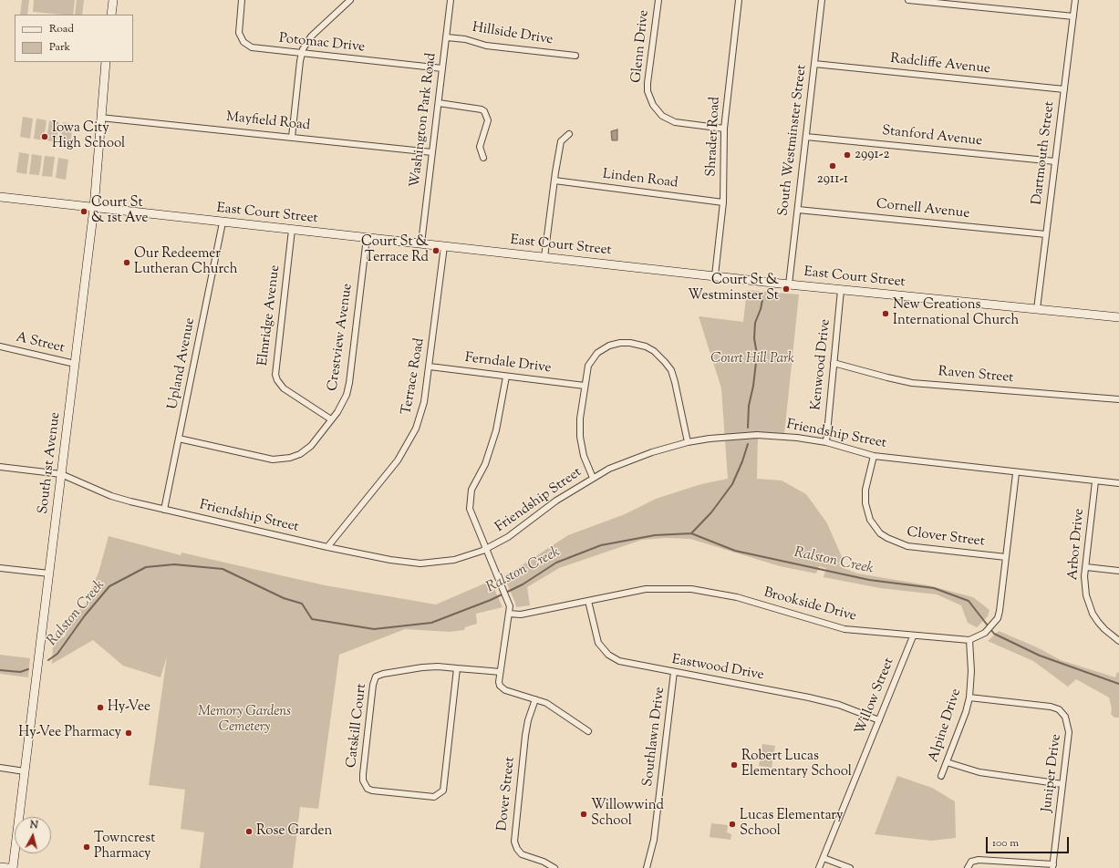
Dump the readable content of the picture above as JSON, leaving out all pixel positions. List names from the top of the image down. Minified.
{"streets":{"street":["Hillside Drive","Potomac Drive","Glenn Drive","Radcliffe Avenue","Washington Park Road","Mayfield Road","Shrader Road","Stanford Avenue","South Westminster Street","Dartmouth Street","Linden Road","Cornell Avenue","East Court Street","Elmridge Avenue","Crestview Avenue","A Street","Upland Avenue","Ferndale Drive","Kenwood Drive","Raven Street","Terrace Road","Friendship Street","South 1st Avenue","Clover Street","Arbor Drive","Brookside Drive","Eastwood Drive","Willow Street","Catskill Court","Alpine Drive","Southlawn Drive","Juniper Drive","Dover Street"]},"crossings":[["Hillside Drive","Washington Park Road"],["Potomac Drive","Washington Park Road"],["Glenn Drive","Shrader Road"],["Radcliffe Avenue","South Westminster Street"],["Radcliffe Avenue","Dartmouth Street"],["Washington Park Road","Mayfield Road"],["Washington Park Road","East Court Street"],["Mayfield Road","South 1st Avenue"],["Shrader Road","Linden Road"],["Shrader Road","East Court Street"],["Stanford Avenue","South Westminster Street"],["Stanford Avenue","Dartmouth Street"],["South Westminster Street","Cornell Avenue"],["South Westminster Street","East Court Street"],["Dartmouth Street","Cornell Avenue"],["Dartmouth Street","East Court Street"],["East Court Street","Elmridge Avenue"],["East Court Street","Crestview Avenue"],["East Court Street","Upland Avenue"],["East Court Street","Kenwood Drive"],["East Court Street","Terrace Road"],["East Court Street","South 1st Avenue"],["Elmridge Avenue","Crestview Avenue"],["Crestview Avenue","Upland Avenue"],["A Street","South 1st Avenue"],["Upland Avenue","Friendship Street"],["Ferndale Drive","Terrace Road"],["Kenwood Drive","Raven Street"],["Kenwood Drive","Friendship Street"],["Terrace Road","Friendship Street"],["Friendship Street","South 1st Avenue"],["Friendship Street","Clover Street"],["Friendship Street","Arbor Drive"],["Friendship Street","Brookside Drive"],["Clover Street","Brookside Drive"],["Brookside Drive","Eastwood Drive"],["Brookside Drive","Willow Street"],["Brookside Drive","Alpine Drive"],["Eastwood Drive","Willow Street"],["Eastwood Drive","Southlawn Drive"],["Alpine Drive","Juniper Drive"]],"water":["Ralston Creek"],"parks":["Court Hill Park","Memory Gardens Cemetery"],"places":["Iowa City High School","2991-2","2911-1","Court St & 1st Ave","Court St & Terrace Rd","Our Redeemer Lutheran Church","Court St & Westminster St","New Creations International Church","Hy-Vee","Hy-Vee Pharmacy","Robert Lucas Elementary School","Willowwind School","Lucas Elementary School","Rose Garden","Towncrest Pharmacy"],"legend":["Road","Park"],"scale_bar":"100 m","north":"top"}
